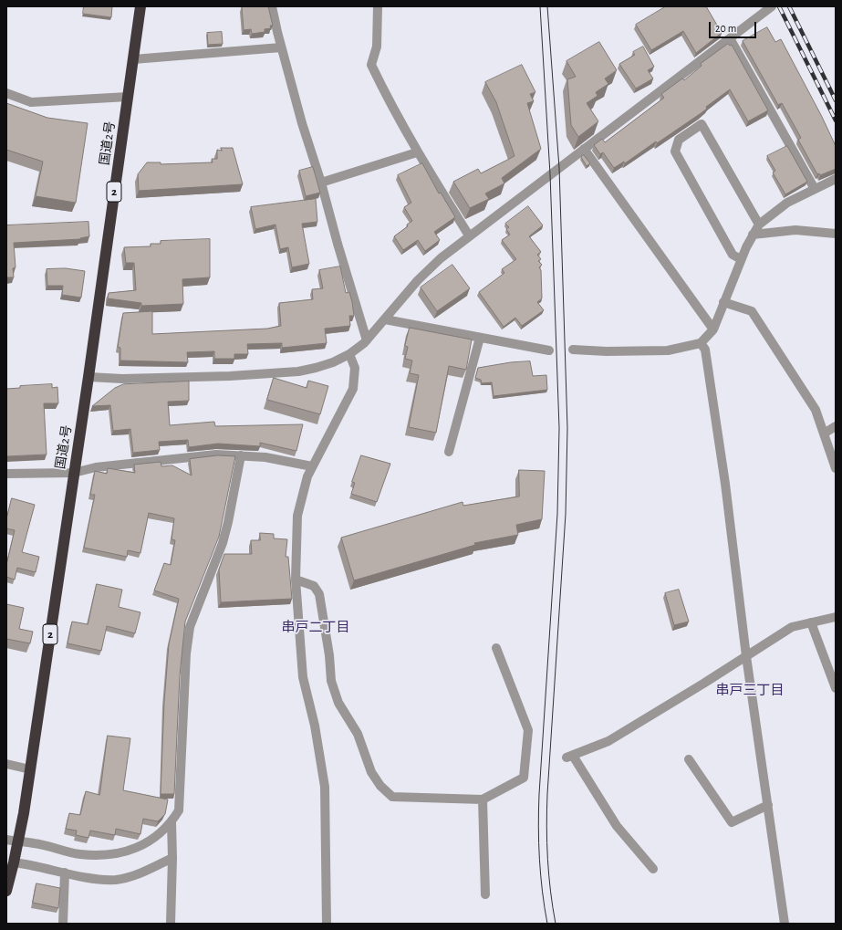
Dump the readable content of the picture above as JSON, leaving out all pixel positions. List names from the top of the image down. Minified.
{"streets":{"highway":["国道2号","2"]},"districts":["串戸二丁目","串戸三丁目"],"scale_bar":"20 m"}
